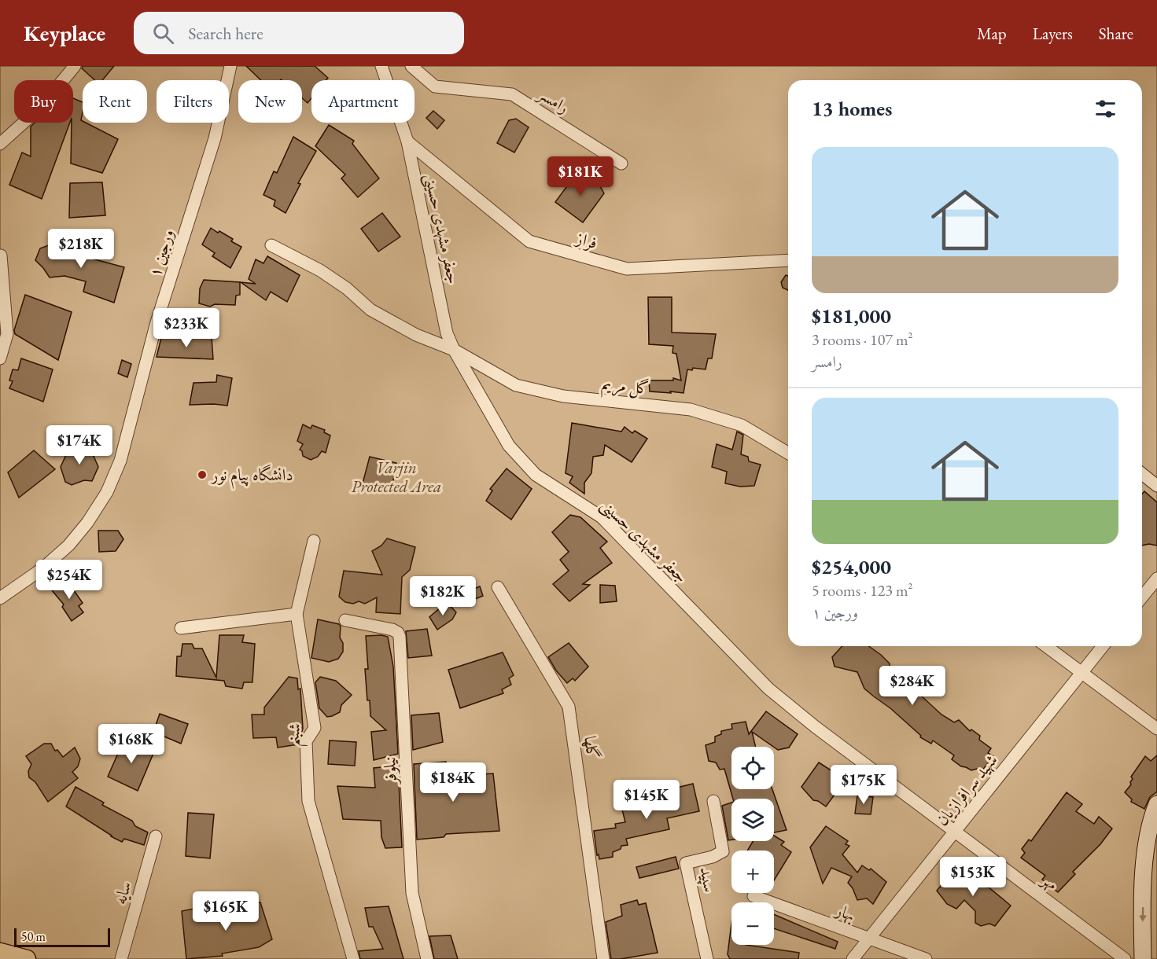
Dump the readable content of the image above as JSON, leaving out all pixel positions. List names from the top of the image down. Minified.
{"streets":{"street":["رامسر","جعفر مشهدی حسینی","فراز","ورجین ۱","گل مریم","شبنم","گلها","نیلوفر","شهید سرافرازیان","سپید","مهر","سایه","بهار"]},"crossings":[["جعفر مشهدی حسینی","فراز"],["جعفر مشهدی حسینی","گل مریم"],["جعفر مشهدی حسینی","شهید سرافرازیان"],["جعفر مشهدی حسینی","مهر"],["شهید سرافرازیان","مهر"],["شهید سرافرازیان","بهار"]],"parks":["Varjin Protected Area"],"places":["دانشگاه پیام نور"],"scale_bar":"50 m","page":{"header":"Keyplace","search":"Search here","nav":["Map","Layers","Share"],"chip":["Buy","Rent","Filters","New","Apartment"],"heading":"13 homes","list":[{"name":"$181,000","note":"3 rooms · 107 m² · رامسر"},{"name":"$254,000","note":"5 rooms · 123 m² · ورجین ۱"}],"price":["$181K","$218K","$233K","$174K","$254K","$182K","$284K","$168K","$184K","$175K","$145K","$153K","$165K"],"map_buttons":["+","−"],"scale":"50 m"}}
